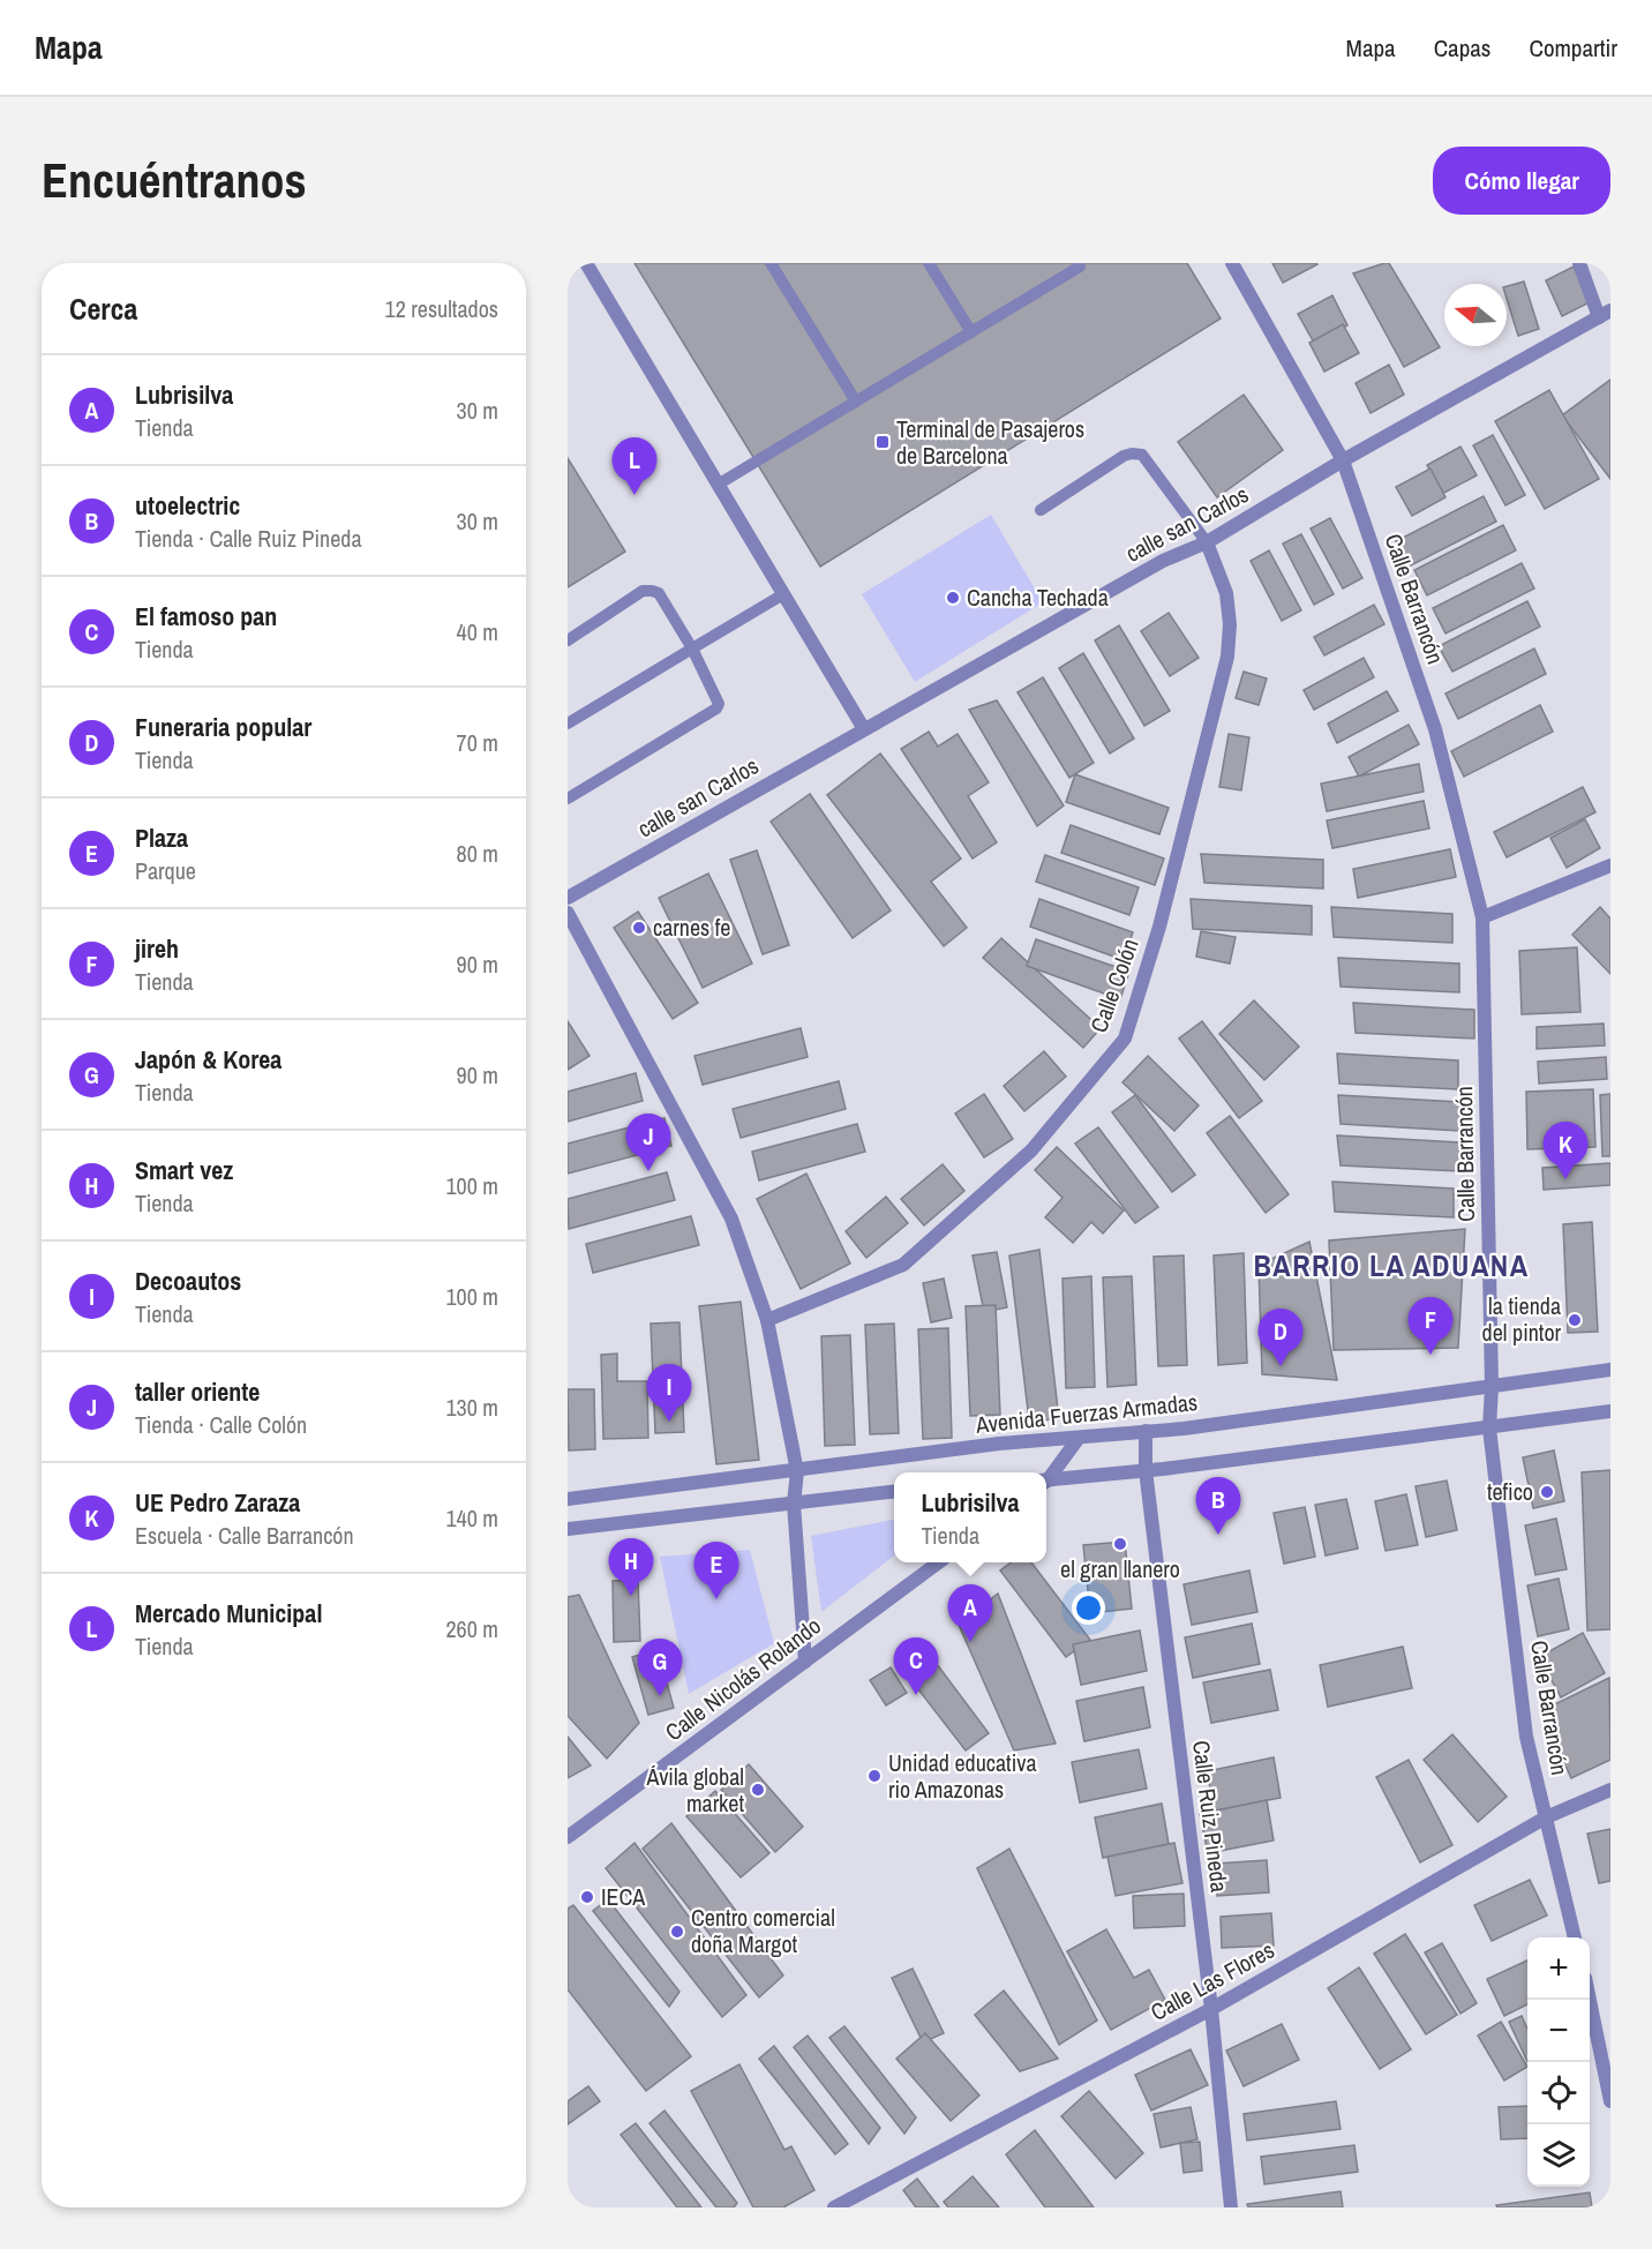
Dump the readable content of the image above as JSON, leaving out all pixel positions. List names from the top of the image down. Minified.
{"streets":{"street":["calle san Carlos","Calle Barrancón","Calle Colón","Avenida Fuerzas Armadas","Calle Nicolás Rolando","Calle Ruiz Pineda","Calle Las Flores"]},"crossings":[["calle san Carlos","Calle Barrancón"],["calle san Carlos","Calle Colón"],["Calle Barrancón","Avenida Fuerzas Armadas"],["Calle Barrancón","Calle Las Flores"],["Avenida Fuerzas Armadas","Calle Ruiz Pineda"],["Calle Ruiz Pineda","Calle Las Flores"]],"districts":["BARRIO LA ADUANA"],"places":{"transit":["Terminal de Pasajeros de Barcelona"],"other":["Cancha Techada","carnes fe","la tienda del pintor","tefico","el gran llanero","Unidad educativa rio Amazonas","Ávila global market","IECA","Centro comercial doña Margot"]},"north":"left","page":{"header":"Mapa","nav":["Mapa","Capas","Compartir"],"buttons":"Cómo llegar","title":"Encuéntranos","heading":["Cerca","12 resultados"],"list":[{"mark":"A","name":"Lubrisilva","note":"Tienda","value":"30 m"},{"mark":"B","name":"utoelectric","note":"Tienda · Calle Ruiz Pineda","value":"30 m"},{"mark":"C","name":"El famoso pan","note":"Tienda","value":"40 m"},{"mark":"D","name":"Funeraria popular","note":"Tienda","value":"70 m"},{"mark":"E","name":"Plaza","note":"Parque","value":"80 m"},{"mark":"F","name":"jireh","note":"Tienda","value":"90 m"},{"mark":"G","name":"Japón & Korea","note":"Tienda","value":"90 m"},{"mark":"H","name":"Smart vez","note":"Tienda","value":"100 m"},{"mark":"I","name":"Decoautos","note":"Tienda","value":"100 m"},{"mark":"J","name":"taller oriente","note":"Tienda · Calle Colón","value":"130 m"},{"mark":"K","name":"UE Pedro Zaraza","note":"Escuela · Calle Barrancón","value":"140 m"},{"mark":"L","name":"Mercado Municipal","note":"Tienda","value":"260 m"}],"pins":["L","J","K","F","D","I","B","H","E","A","C","G"],"popup":["Lubrisilva","Tienda"],"map_buttons":["+","−"]}}
